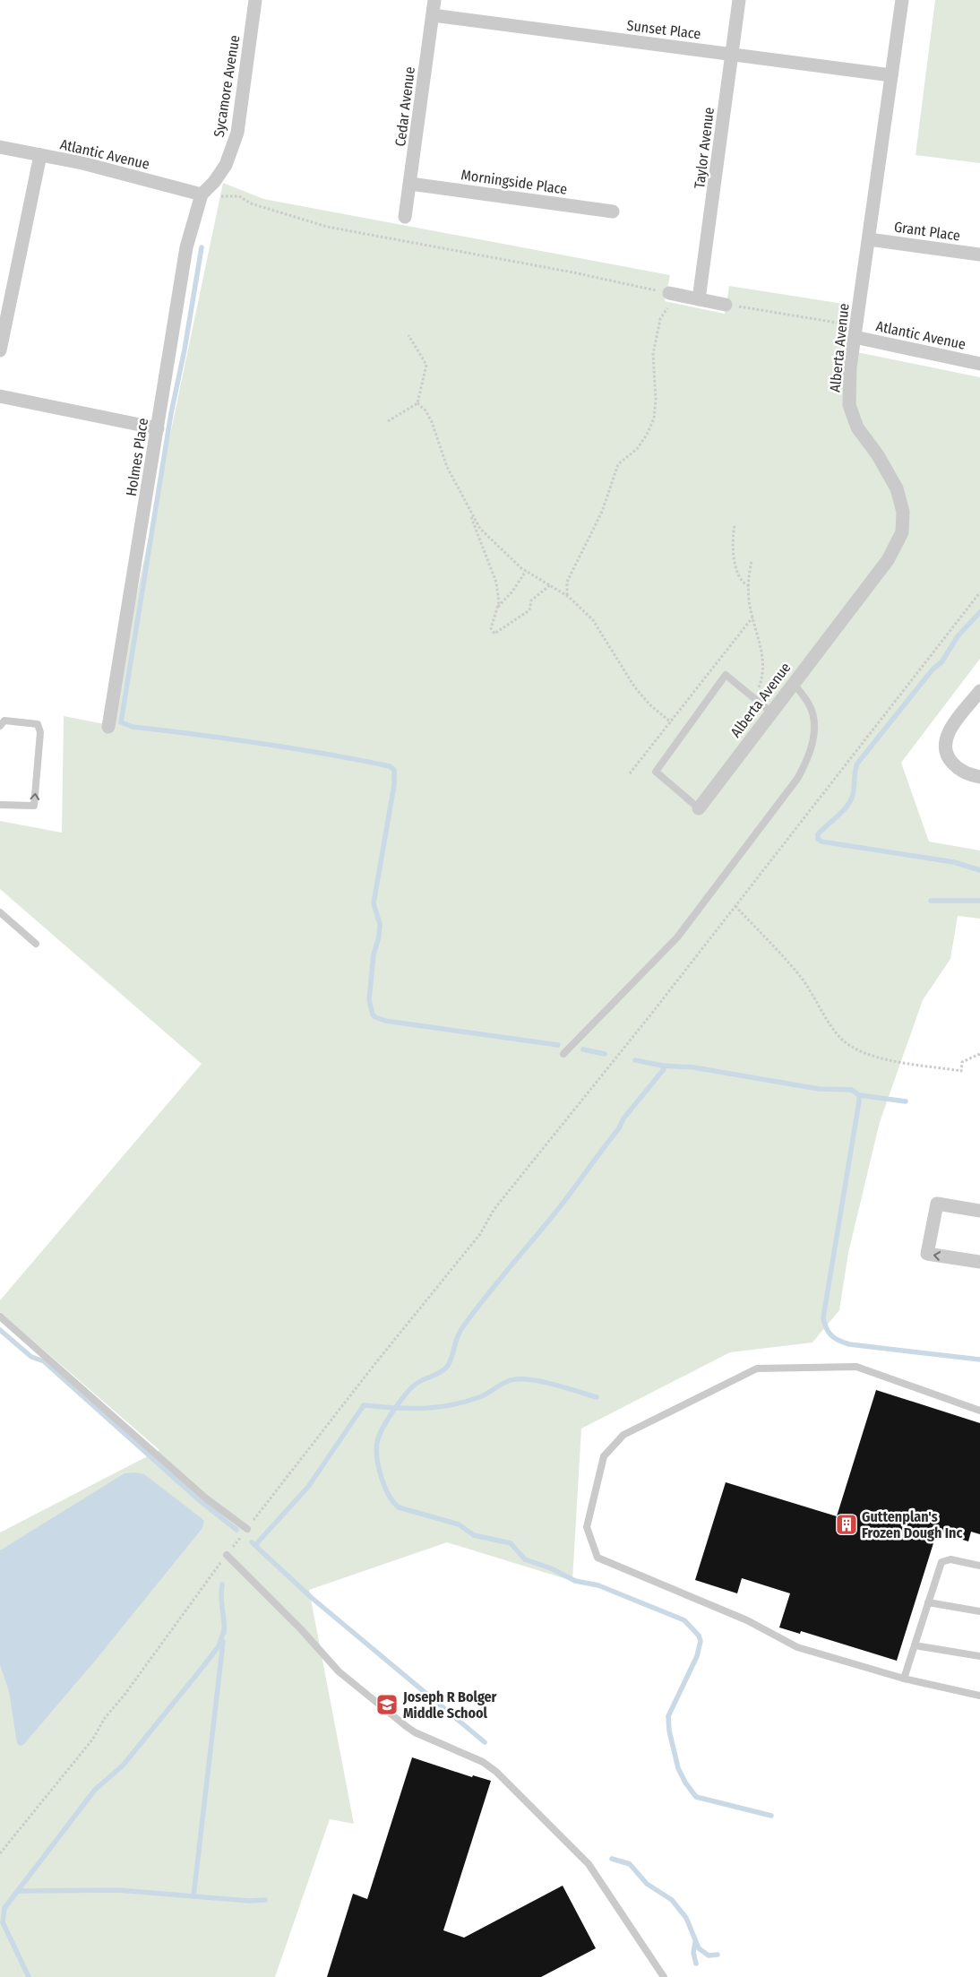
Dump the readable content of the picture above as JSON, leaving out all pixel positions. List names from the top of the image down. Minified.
{"streets":{"street":["Sunset Place","Sycamore Avenue","Cedar Avenue","Taylor Avenue","Atlantic Avenue","Morningside Place","Grant Place","Alberta Avenue","Holmes Place"]},"crossings":[["Sunset Place","Cedar Avenue"],["Sunset Place","Taylor Avenue"],["Sunset Place","Alberta Avenue"],["Sycamore Avenue","Atlantic Avenue"],["Sycamore Avenue","Holmes Place"],["Cedar Avenue","Morningside Place"],["Atlantic Avenue","Alberta Avenue"],["Atlantic Avenue","Holmes Place"],["Grant Place","Alberta Avenue"]],"places":{"building":["Guttenplan's Frozen Dough Inc"],"school or university":["Joseph R Bolger Middle School"]}}
